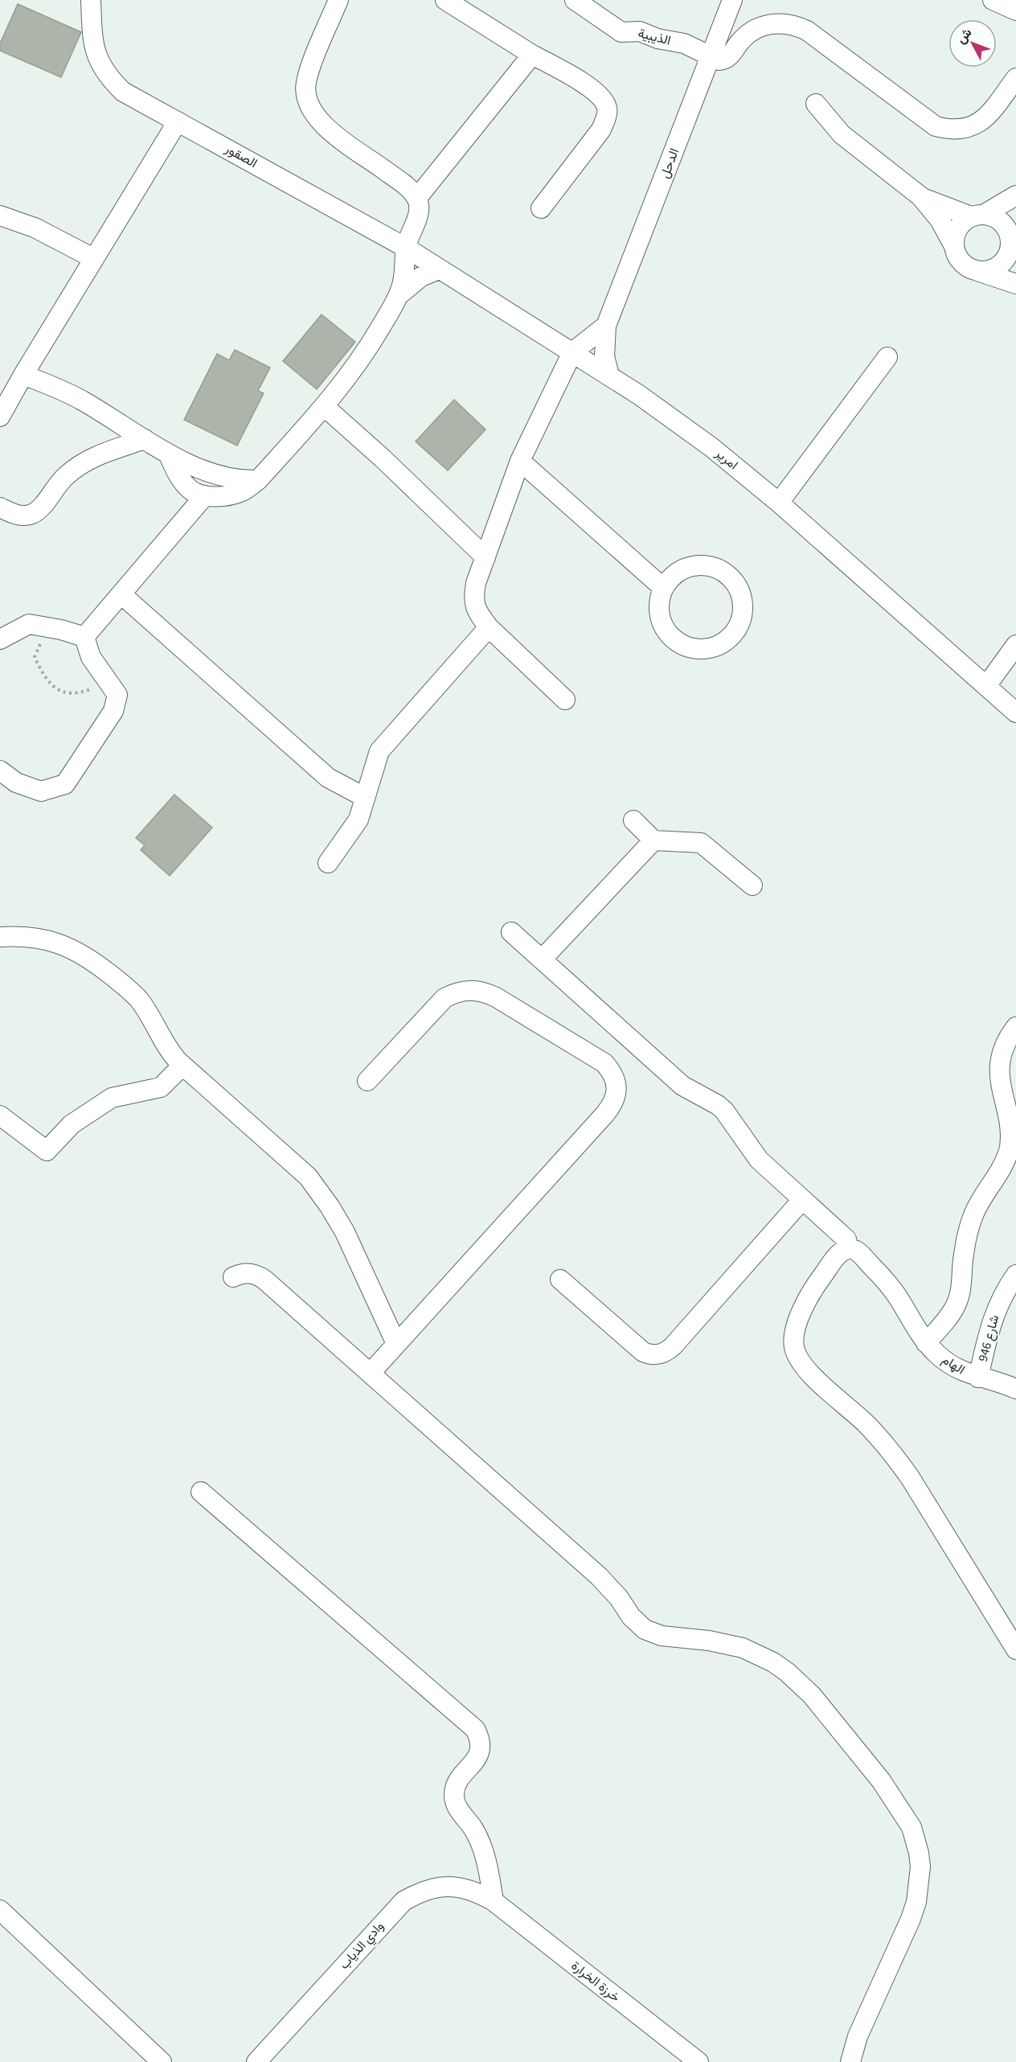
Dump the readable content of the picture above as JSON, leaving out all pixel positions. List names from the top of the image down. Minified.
{"streets":{"street":["الذيبية","الصقور","الدحل","امرير","شارع 946","الهام","وادي الذياب","خرزة الخرارة"]},"crossings":[["الذيبية","الدحل"],["الصقور","امرير"],["شارع 946","الهام"],["وادي الذياب","خرزة الخرارة"]],"north":"top left"}
